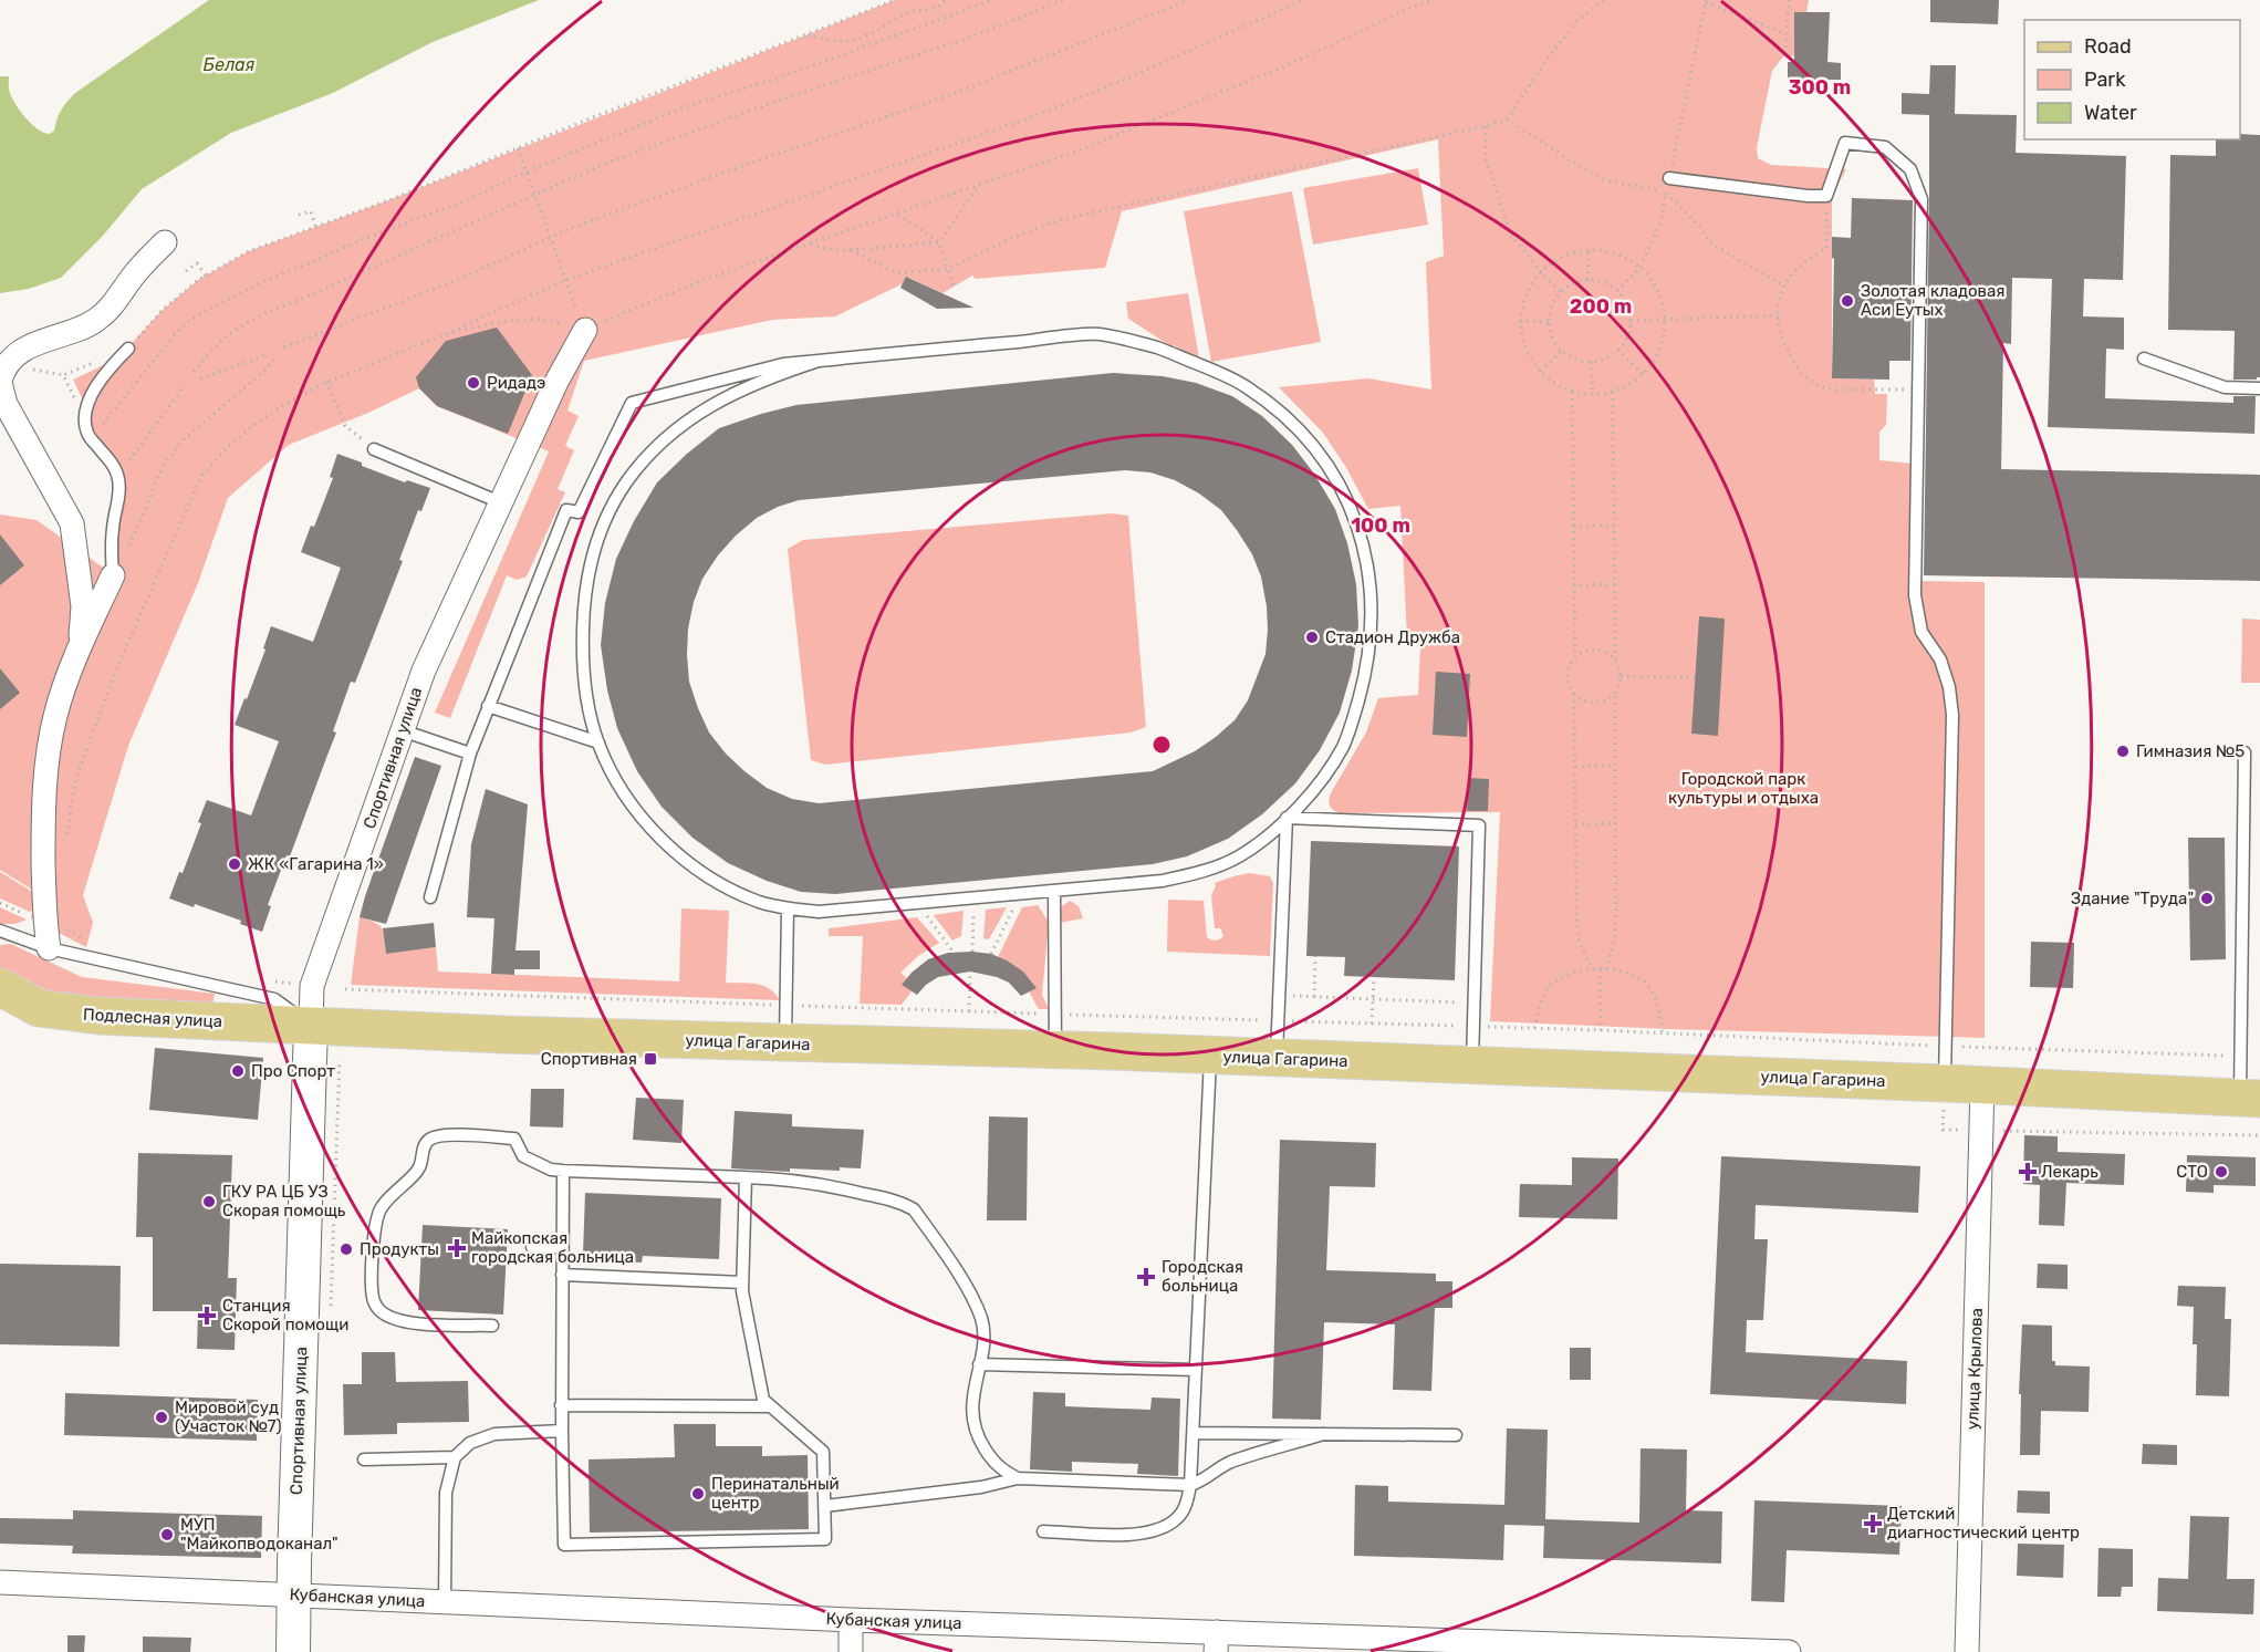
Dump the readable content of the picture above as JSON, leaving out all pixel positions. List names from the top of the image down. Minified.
{"streets":{"main road":["Спортивная улица","Подлесная улица","улица Гагарина"],"street":["улица Крылова","Кубанская улица"]},"crossings":[["Спортивная улица","Подлесная улица"],["Спортивная улица","улица Гагарина"],["Спортивная улица","Кубанская улица"],["Подлесная улица","улица Гагарина"],["улица Гагарина","улица Крылова"]],"water":["Белая"],"parks":["Городской парк культуры и отдыха"],"places":{"other":["Золотая кладовая Аси Еутых","Ридадэ","Стадион Дружба","Гимназия №5","ЖК «Гагарина 1»","Здание \"Труда\"","Про Спорт","СТО","ГКУ РА ЦБ УЗ Скорая помощь","Продукты","Мировой суд (Участок №7)","Перинатальный центр","МУП \"Майкопводоканал\""],"transit":["Спортивная"],"health":["Лекарь","Майкопская городская больница","Городская больница","Станция Скорой помощи","Детский диагностический центр"]},"legend":["Road","Park","Water"],"rings":["300 m","200 m","100 m"]}
